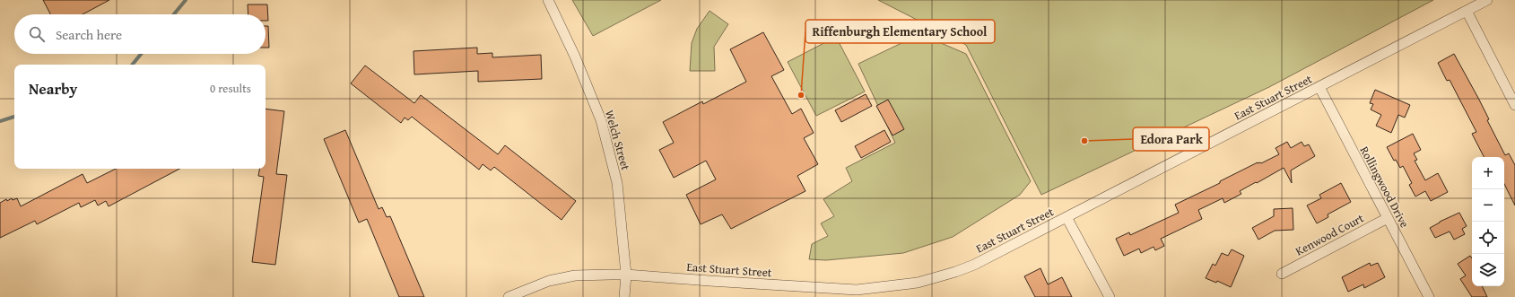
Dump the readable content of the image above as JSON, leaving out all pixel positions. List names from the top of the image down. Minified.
{"streets":{"street":["East Stuart Street","Welch Street","Rollingwood Drive","Kenwood Court"]},"crossings":[["East Stuart Street","Welch Street"],["East Stuart Street","Rollingwood Drive"],["Rollingwood Drive","Kenwood Court"]],"places":["Riffenburgh Elementary School","Edora Park"],"page":{"search":"Search here","heading":["Nearby","0 results"],"map_buttons":["+","−"]}}
